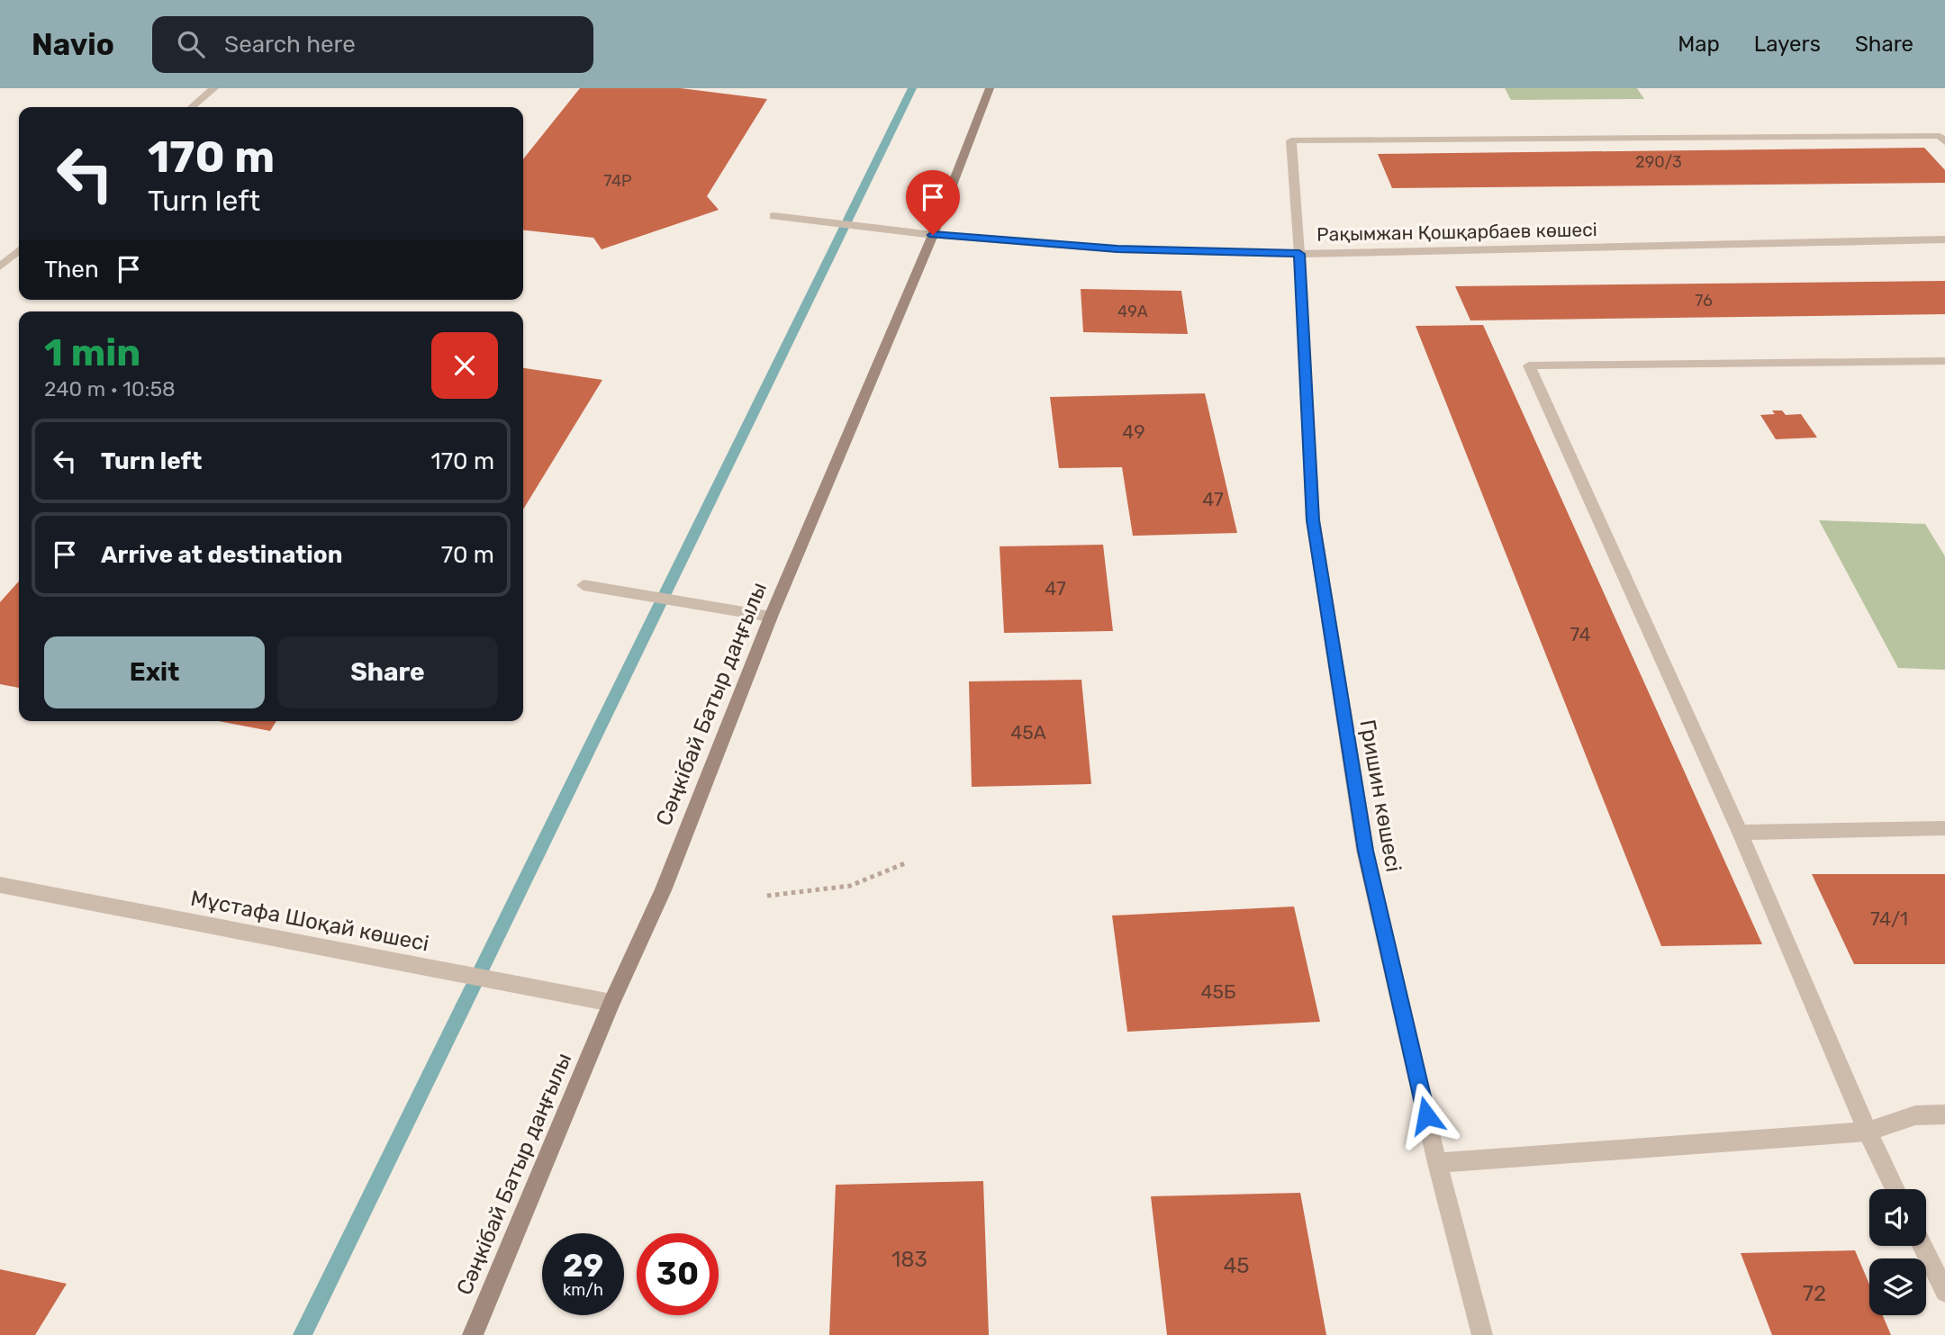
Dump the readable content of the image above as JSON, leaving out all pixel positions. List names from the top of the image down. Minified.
{"streets":{"main road":["Сәңкібай Батыр даңғылы"],"street":["Рақымжан Қошқарбаев көшесі","Гришин көшесі","Мұстафа Шоқай көшесі"]},"crossings":[["Рақымжан Қошқарбаев көшесі","Сәңкібай Батыр даңғылы"],["Рақымжан Қошқарбаев көшесі","Гришин көшесі"],["Сәңкібай Батыр даңғылы","Мұстафа Шоқай көшесі"]],"house_numbers":["290/3","74Р","76","49А","49","47","47","74","45А","74/1","45Б","183","45","72"],"page":{"header":"Navio","search":"Search here","nav":["Map","Layers","Share"],"turn":["170 m","Turn left"],"then":"Then","heading":["1 min","240 m · 10:58"],"list":[{"name":"Turn left","value":"170 m"},{"name":"Arrive at destination","value":"70 m"}],"buttons":["Exit","Share"],"speed":"29 km/h","limit":"30"}}
